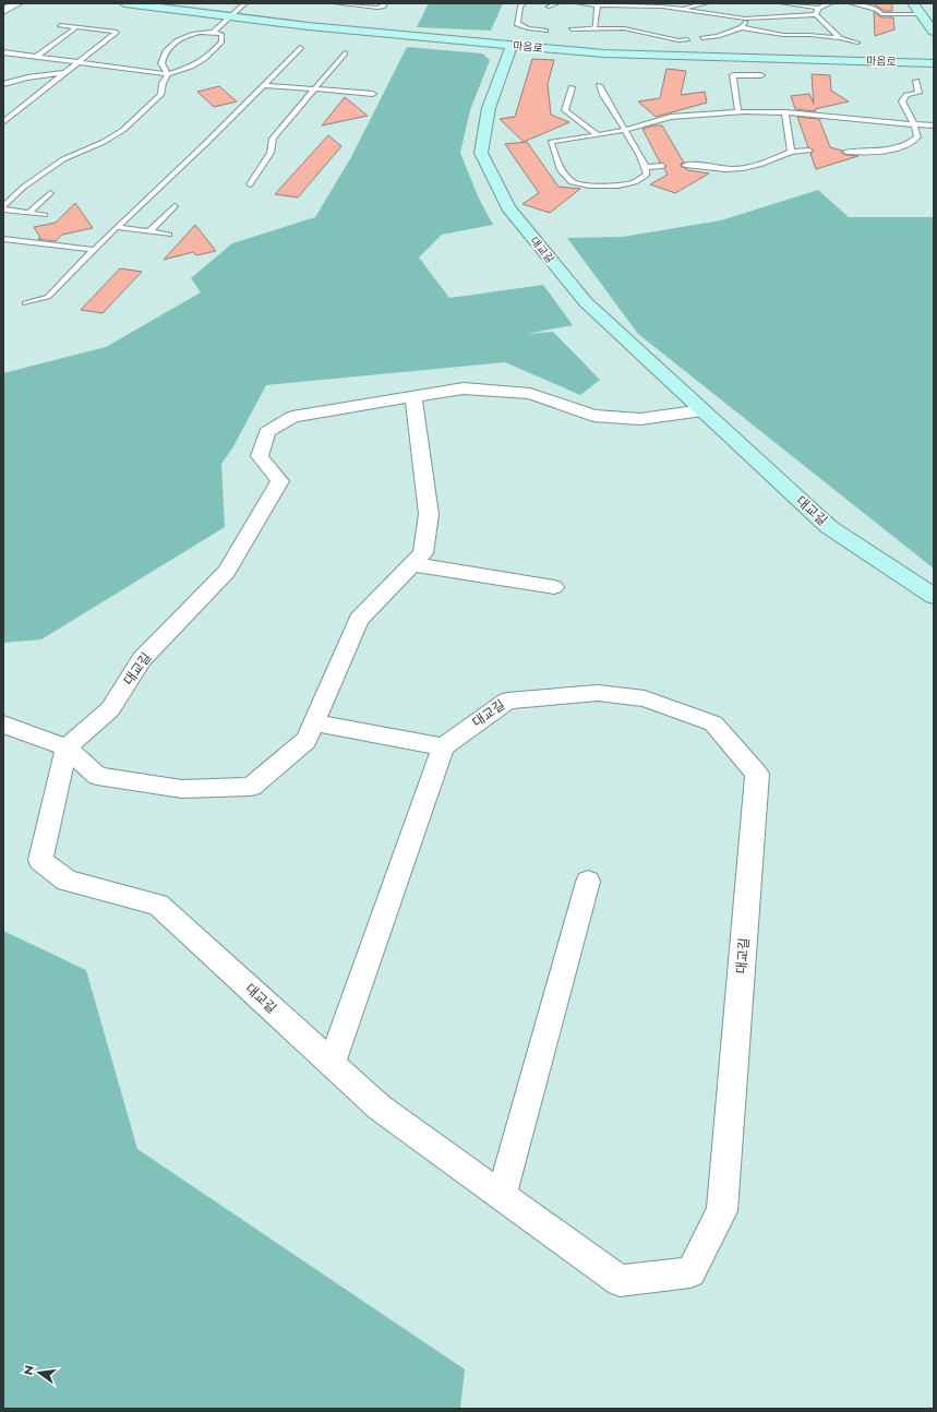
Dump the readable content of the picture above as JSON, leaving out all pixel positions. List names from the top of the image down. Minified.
{"streets":{"street":["마음로","대교길"]},"crossings":[["마음로","대교길"]],"north":"left"}
